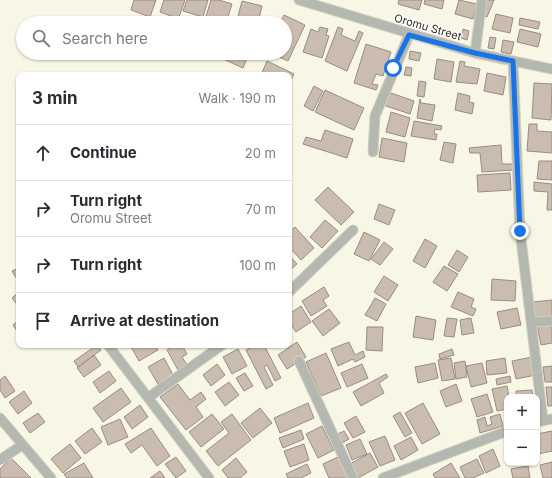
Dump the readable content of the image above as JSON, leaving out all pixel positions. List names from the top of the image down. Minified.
{"streets":{"street":["Oromu Street"]},"page":{"search":"Search here","heading":["3 min","Walk · 190 m"],"list":[["Continue","20 m"],["Turn right","Oromu Street","70 m"],["Turn right","100 m"],"Arrive at destination"],"map_buttons":["+","−"]}}
